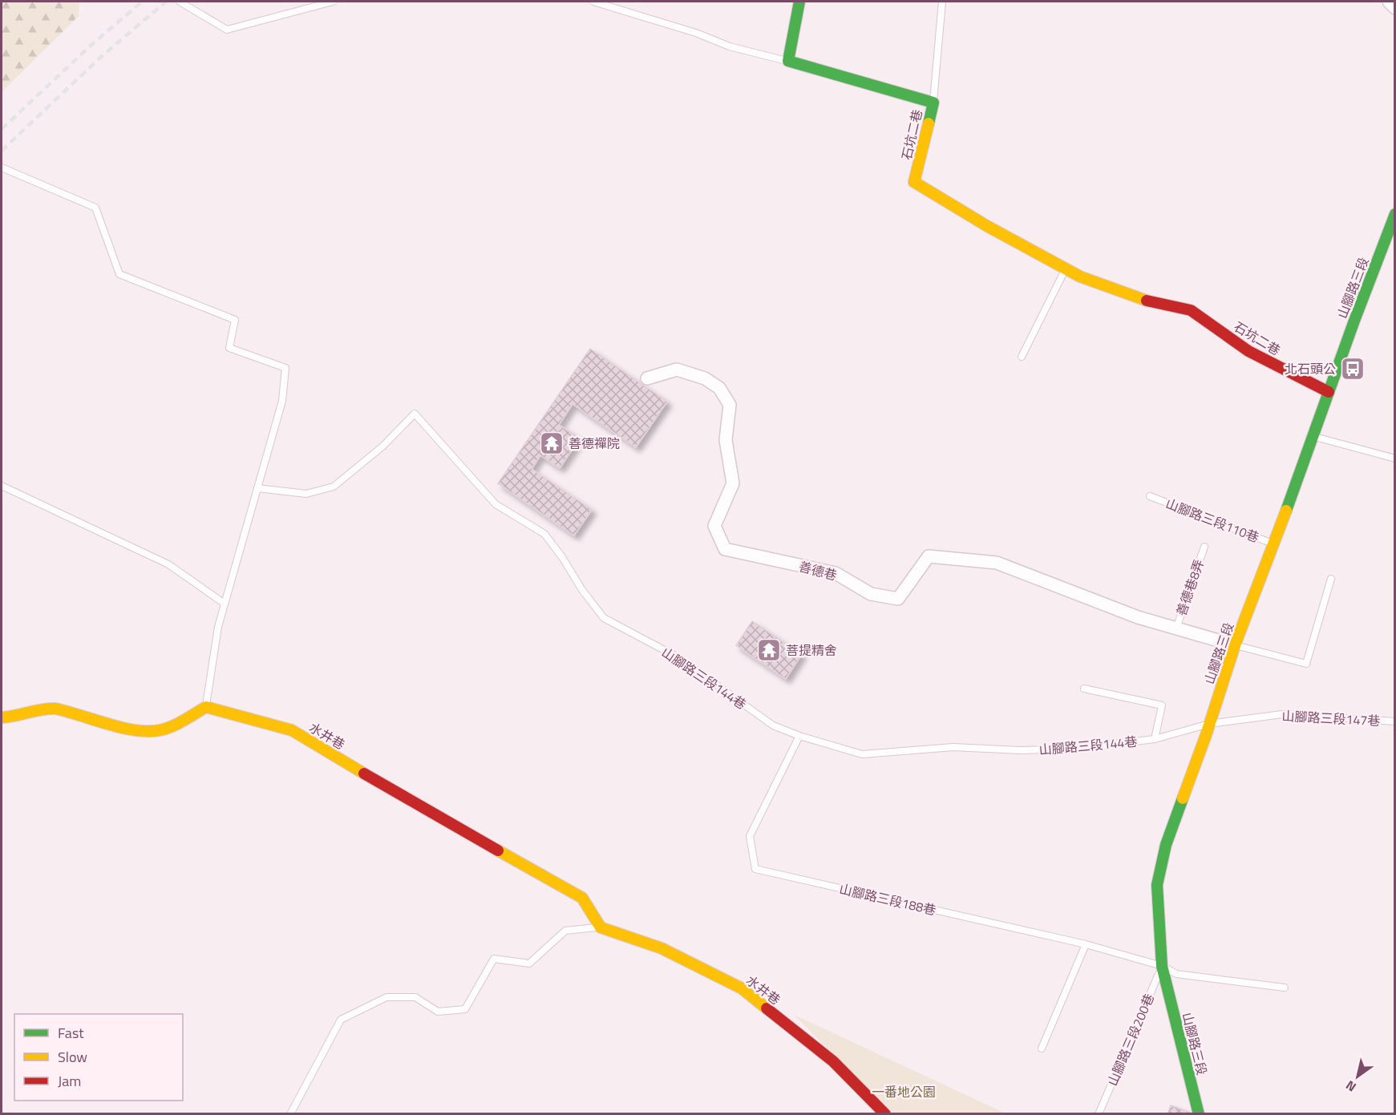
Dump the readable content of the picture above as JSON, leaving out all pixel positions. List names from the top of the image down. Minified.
{"streets":{"street":["石坑二巷","山腳路三段","善德巷","水井巷"],"lane":["山腳路三段110巷","善德巷8弄","山腳路三段144巷","山腳路三段147巷","山腳路三段188巷","山腳路三段200巷"]},"crossings":[["石坑二巷","山腳路三段"],["山腳路三段","山腳路三段110巷"],["山腳路三段","善德巷"],["山腳路三段","山腳路三段144巷"],["山腳路三段","山腳路三段147巷"],["山腳路三段","山腳路三段188巷"],["山腳路三段","山腳路三段200巷"],["善德巷","善德巷8弄"],["山腳路三段144巷","山腳路三段147巷"],["山腳路三段144巷","山腳路三段188巷"],["山腳路三段188巷","山腳路三段200巷"]],"parks":["一番地公園"],"places":{"bus stop":["北石頭公"],"temple":["善德禪院","菩提精舍"]},"legend":["Fast","Slow","Jam"],"north":"bottom left"}
